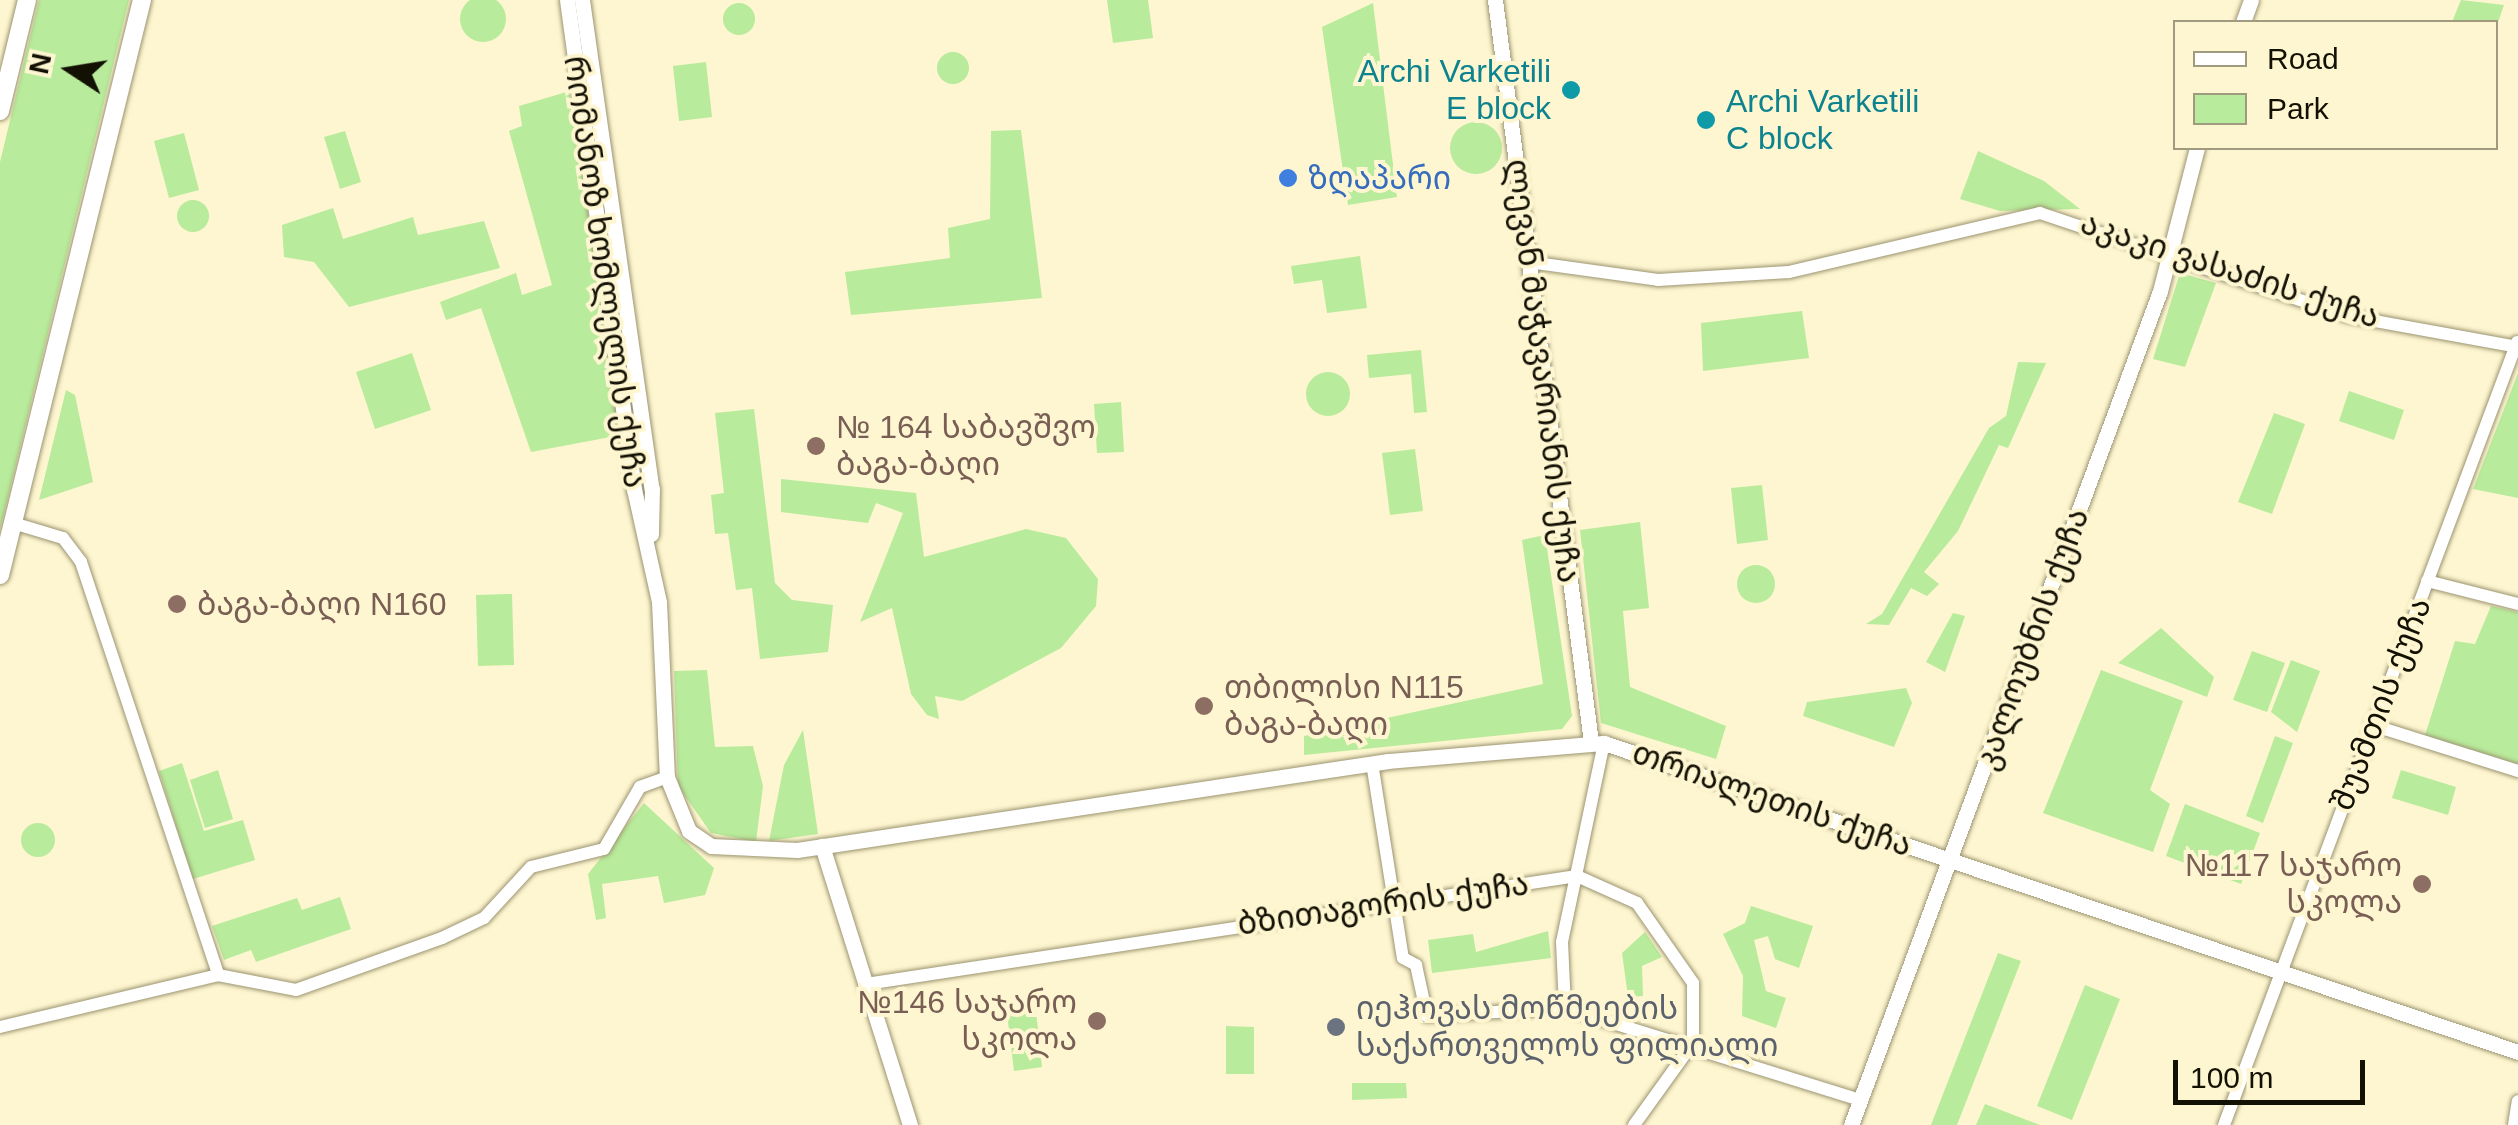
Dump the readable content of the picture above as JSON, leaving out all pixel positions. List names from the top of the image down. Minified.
{"streets":{"street":["აკაკი ვასაძის ქუჩა","რომანოზ ხომლელის ქუჩა","ლევან მაჭავარიანის ქუჩა","კალოუბნის ქუჩა","შუამთის ქუჩა","თრიალეთის ქუჩა","ბზითაგორის ქუჩა"]},"crossings":[["აკაკი ვასაძის ქუჩა","ლევან მაჭავარიანის ქუჩა"],["აკაკი ვასაძის ქუჩა","კალოუბნის ქუჩა"],["აკაკი ვასაძის ქუჩა","შუამთის ქუჩა"],["რომანოზ ხომლელის ქუჩა","თრიალეთის ქუჩა"],["ლევან მაჭავარიანის ქუჩა","თრიალეთის ქუჩა"],["ლევან მაჭავარიანის ქუჩა","ბზითაგორის ქუჩა"],["კალოუბნის ქუჩა","თრიალეთის ქუჩა"],["შუამთის ქუჩა","თრიალეთის ქუჩა"]],"places":["Archi Varketili E block","Archi Varketili C block","ზღაპარი","№ 164 საბავშვო ბაგა-ბაღი","ბაგა-ბაღი N160","თბილისი N115 ბაგა-ბაღი","№117 საჯარო სკოლა","№146 საჯარო სკოლა","იეჰოვას მოწმეების საქართველოს ფილიალი"],"legend":["Road","Park"],"scale_bar":"100 m","north":"left"}
